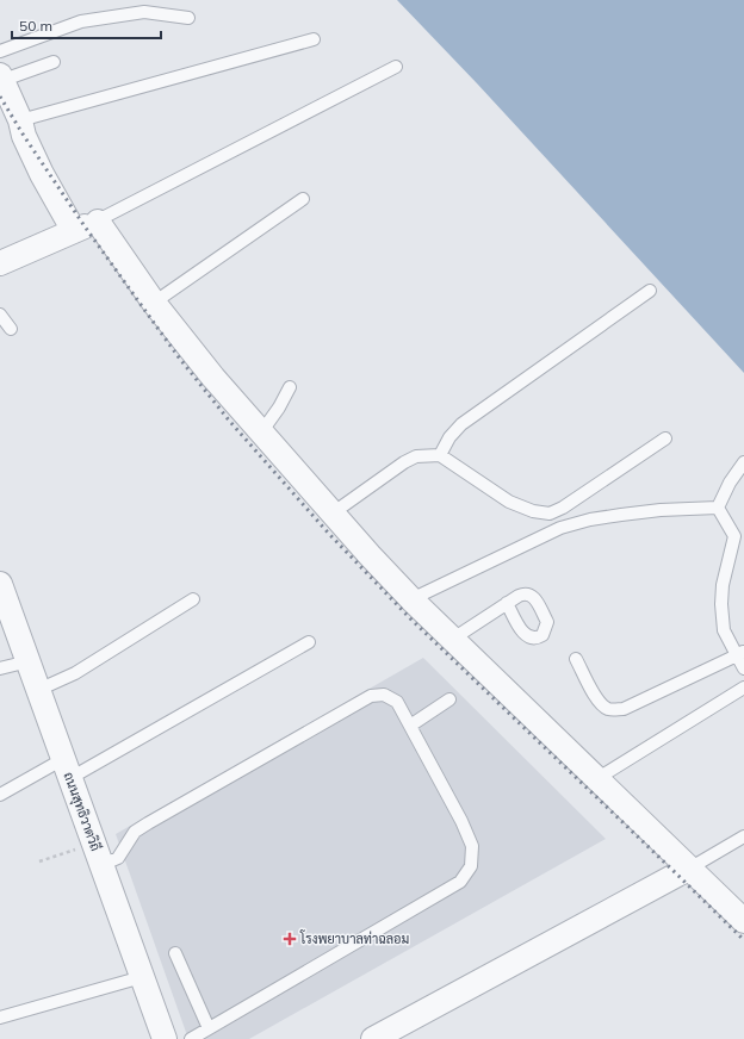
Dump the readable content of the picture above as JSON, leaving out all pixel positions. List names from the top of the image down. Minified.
{"streets":{"street":["ถนนสุทธิวาตวิถี"]},"places":{"health":["โรงพยาบาลท่าฉลอม"]},"scale_bar":"50 m"}
